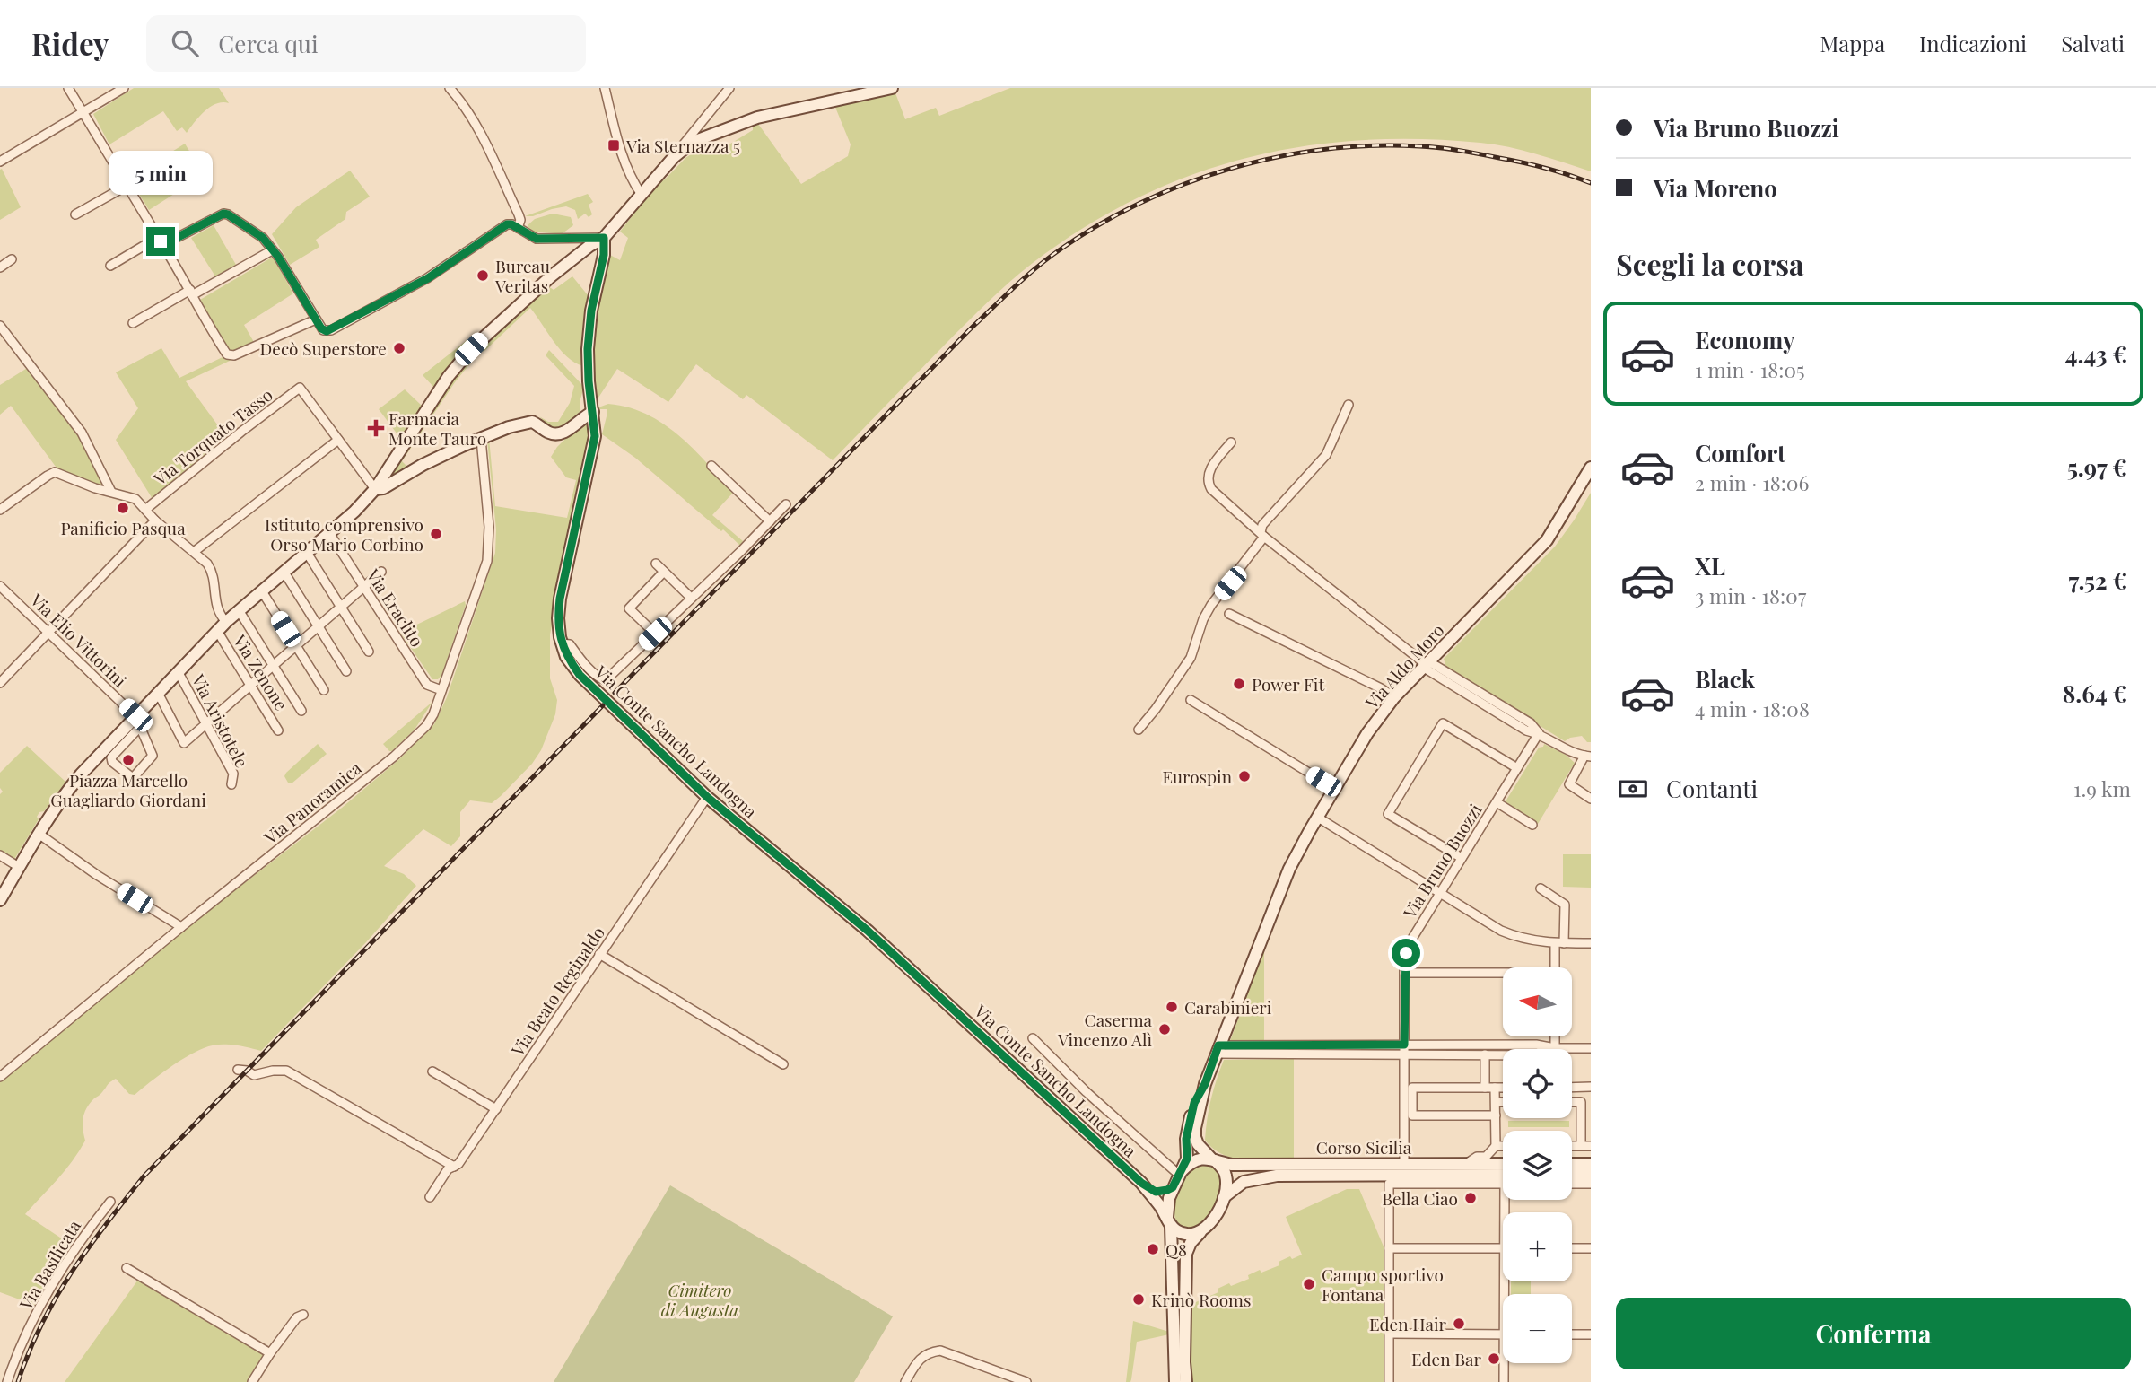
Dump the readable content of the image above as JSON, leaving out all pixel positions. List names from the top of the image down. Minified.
{"streets":{"main road":["Via Aldo Moro","Via Conte Sancho Landogna","Corso Sicilia"],"street":["Via Torquato Tasso","Via Eraclito","Via Elio Vittorini","Via Zenone","Via Aristotele","Via Panoramica","Via Bruno Buozzi","Via Beato Reginaldo","Via Basilicata"]},"crossings":[["Via Eraclito","Via Panoramica"],["Via Conte Sancho Landogna","Via Beato Reginaldo"],["Via Conte Sancho Landogna","Corso Sicilia"],["Via Bruno Buozzi","Corso Sicilia"]],"parks":["Cimitero di Augusta"],"places":{"transit":["Via Sternazza 5"],"other":["Bureau Veritas","Decò Superstore","Panificio Pasqua","Istituto comprensivo Orso Mario Corbino","Power Fit","Piazza Marcello Guagliardo Giordani","Eurospin","Carabinieri","Caserma Vincenzo Alì","Bella Ciao","Q8","Campo sportivo Fontana","Krinò Rooms","Eden Hair","Eden Bar"],"health":["Farmacia Monte Tauro"]},"north":"left","page":{"header":"Ridey","search":"Cerca qui","nav":["Mappa","Indicazioni","Salvati"],"banner":["Via Bruno Buozzi","Via Moreno"],"bubble":"5 min","heading":"Scegli la corsa","list":[{"name":"Economy","note":"1 min · 18:05","value":"4.43 €"},{"name":"Comfort","note":"2 min · 18:06","value":"5.97 €"},{"name":"XL","note":"3 min · 18:07","value":"7.52 €"},{"name":"Black","note":"4 min · 18:08","value":"8.64 €"}],"pay":["Contanti","1.9 km"],"map_buttons":["+","−"],"buttons":"Conferma"}}
